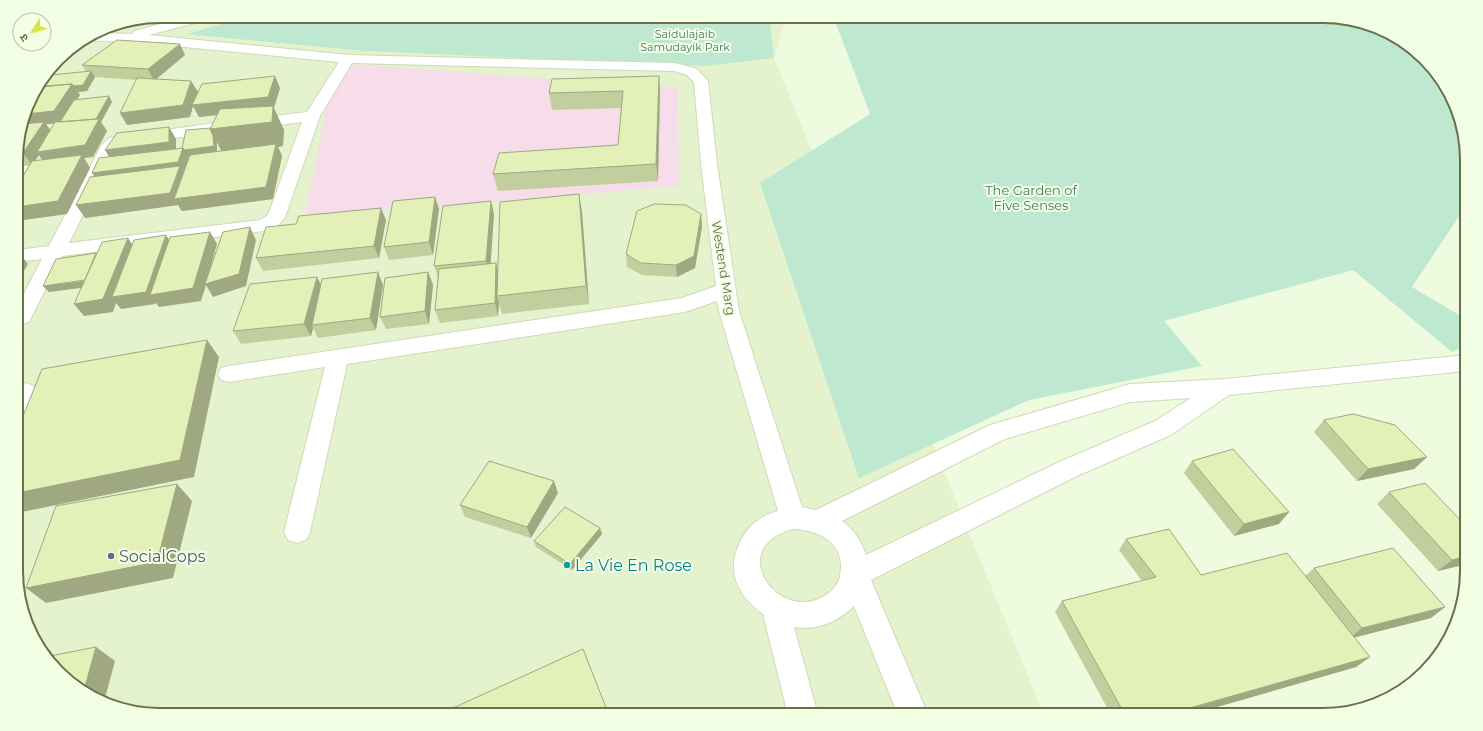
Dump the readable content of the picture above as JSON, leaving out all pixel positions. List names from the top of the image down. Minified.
{"streets":{"street":["Westend Marg"]},"parks":["Saidulajaib Samudayik Park","The Garden of Five Senses"],"places":["SocialCops","La Vie En Rose"],"north":"bottom left"}
